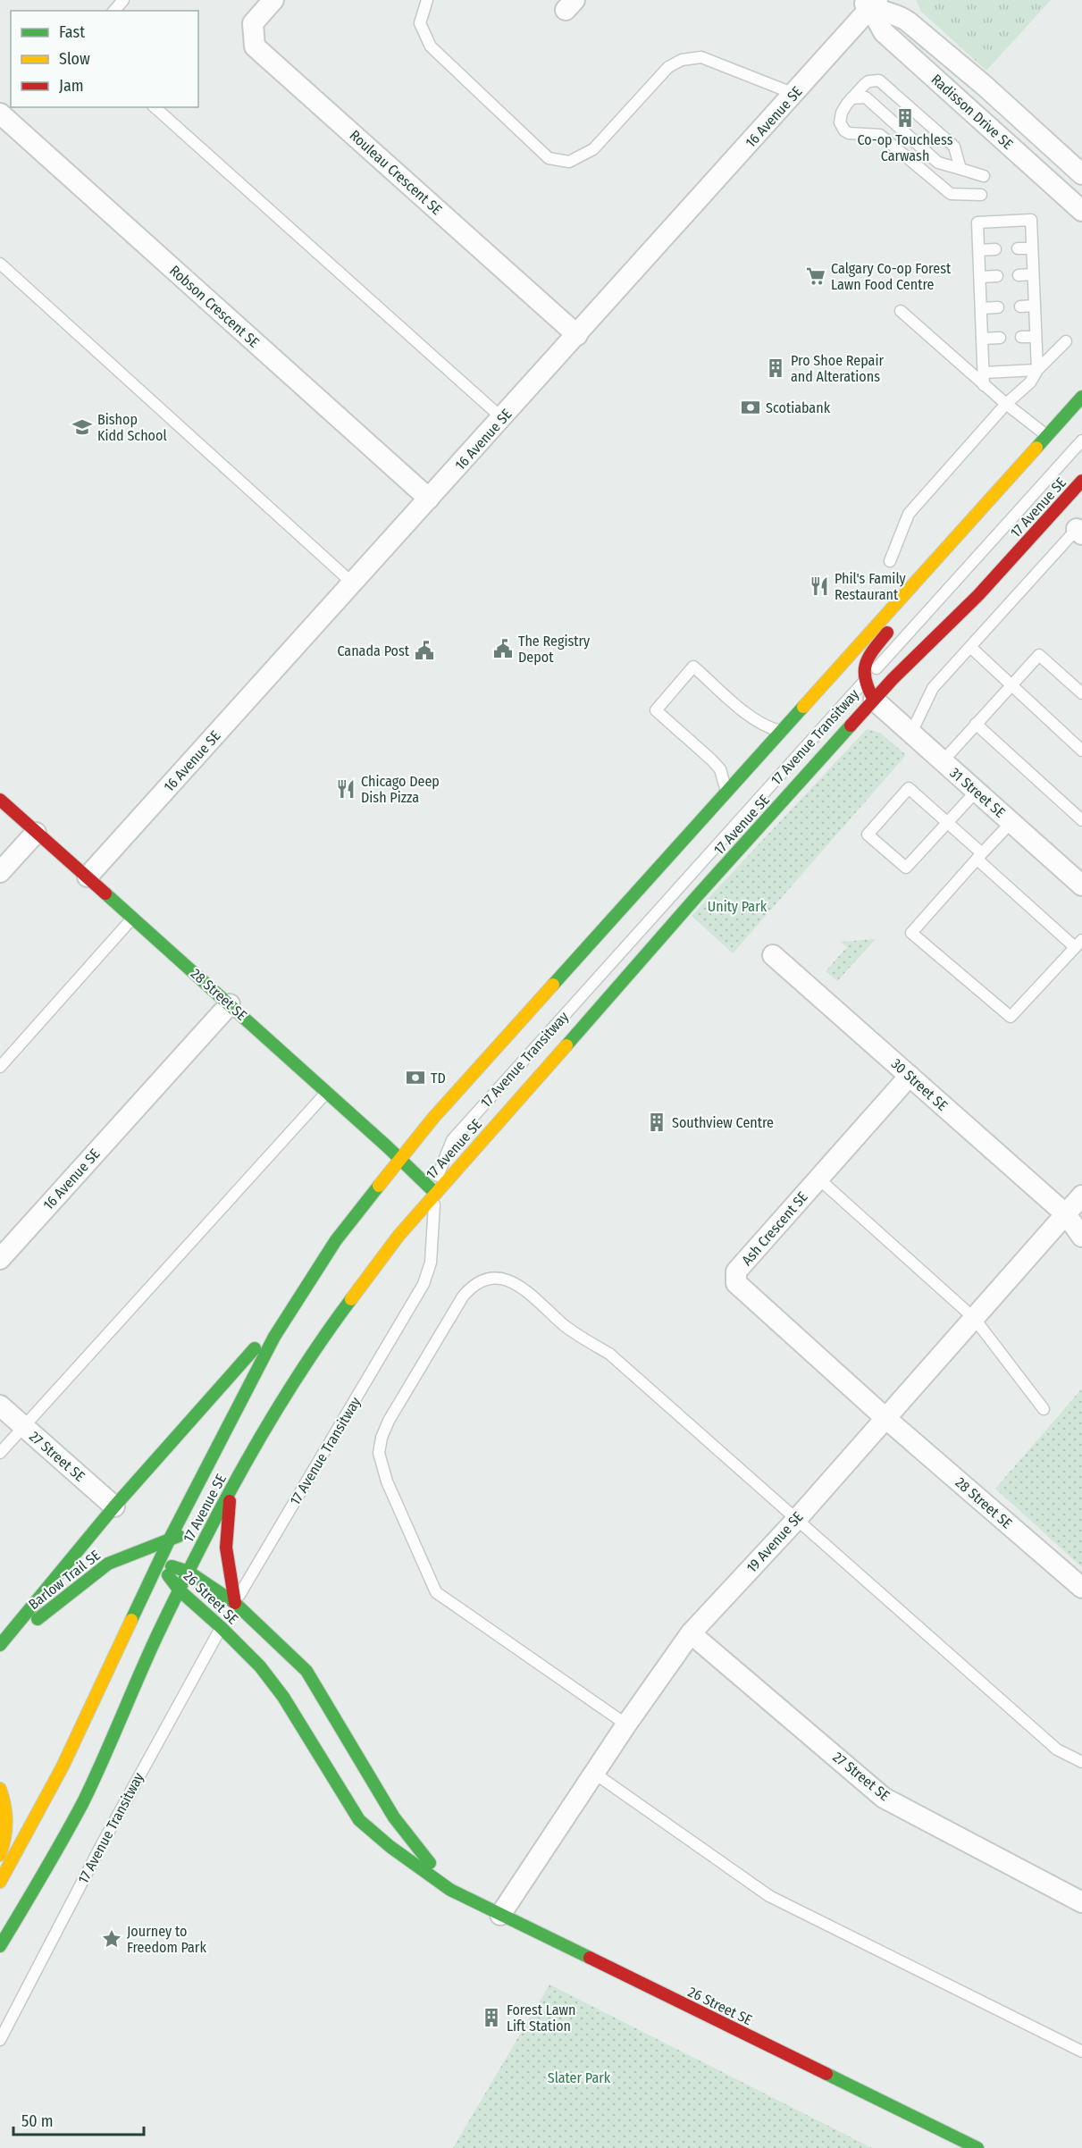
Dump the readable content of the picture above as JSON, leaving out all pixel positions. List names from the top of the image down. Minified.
{"streets":{"main road":["17 Avenue SE","28 Street SE","Barlow Trail SE","26 Street SE"],"street":["Radisson Drive SE","16 Avenue SE","Rouleau Crescent SE","Robson Crescent SE","31 Street SE","30 Street SE","Ash Crescent SE","27 Street SE","19 Avenue SE"],"lane":["17 Avenue Transitway"]},"crossings":[["Radisson Drive SE","16 Avenue SE"],["16 Avenue SE","Rouleau Crescent SE"],["16 Avenue SE","Robson Crescent SE"],["16 Avenue SE","28 Street SE"],["17 Avenue SE","17 Avenue Transitway"],["17 Avenue SE","31 Street SE"],["17 Avenue SE","28 Street SE"],["17 Avenue SE","27 Street SE"],["17 Avenue SE","Barlow Trail SE"],["17 Avenue SE","26 Street SE"],["17 Avenue Transitway","31 Street SE"],["17 Avenue Transitway","28 Street SE"],["17 Avenue Transitway","26 Street SE"],["28 Street SE","Ash Crescent SE"],["28 Street SE","19 Avenue SE"],["30 Street SE","Ash Crescent SE"],["30 Street SE","19 Avenue SE"],["Ash Crescent SE","19 Avenue SE"],["27 Street SE","19 Avenue SE"],["27 Street SE","Barlow Trail SE"],["19 Avenue SE","26 Street SE"]],"parks":["Unity Park","Slater Park"],"places":{"building":["Co-op Touchless Carwash","Pro Shoe Repair and Alterations","Southview Centre","Forest Lawn Lift Station"],"supermarket":["Calgary Co-op Forest Lawn Food Centre"],"bank":["Scotiabank","TD"],"school or university":["Bishop Kidd School"],"restaurant":["Phil's Family Restaurant","Chicago Deep Dish Pizza"],"public building":["The Registry Depot","Canada Post"],"place":["Journey to Freedom Park"]},"legend":["Fast","Slow","Jam"],"scale_bar":"50 m"}
